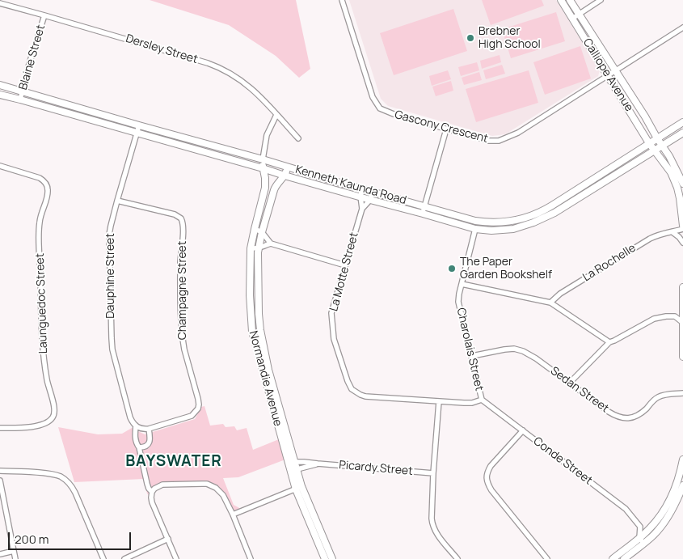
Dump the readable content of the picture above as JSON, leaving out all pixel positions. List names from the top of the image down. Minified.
{"streets":{"street":["Dersley Street","Blaine Street","Calliope Avenue","Gascony Crescent","Kenneth Kaunda Road","La Rochelle","La Motte Street","Dauphine Street","Champagne Street","Launguedoc Street","Charolais Street","Normandie Avenue","Sedan Street","Conde Street","Picardy Street"]},"crossings":[["Dersley Street","Blaine Street"],["Blaine Street","Kenneth Kaunda Road"],["Calliope Avenue","Gascony Crescent"],["Calliope Avenue","Kenneth Kaunda Road"],["Kenneth Kaunda Road","La Motte Street"],["Kenneth Kaunda Road","Dauphine Street"],["Kenneth Kaunda Road","Charolais Street"],["Kenneth Kaunda Road","Normandie Avenue"],["La Motte Street","Charolais Street"],["La Motte Street","Conde Street"],["Dauphine Street","Champagne Street"],["Charolais Street","Sedan Street"],["Charolais Street","Conde Street"],["Normandie Avenue","Picardy Street"]],"districts":["BAYSWATER"],"places":["Brebner High School","The Paper Garden Bookshelf"],"scale_bar":"200 m"}
